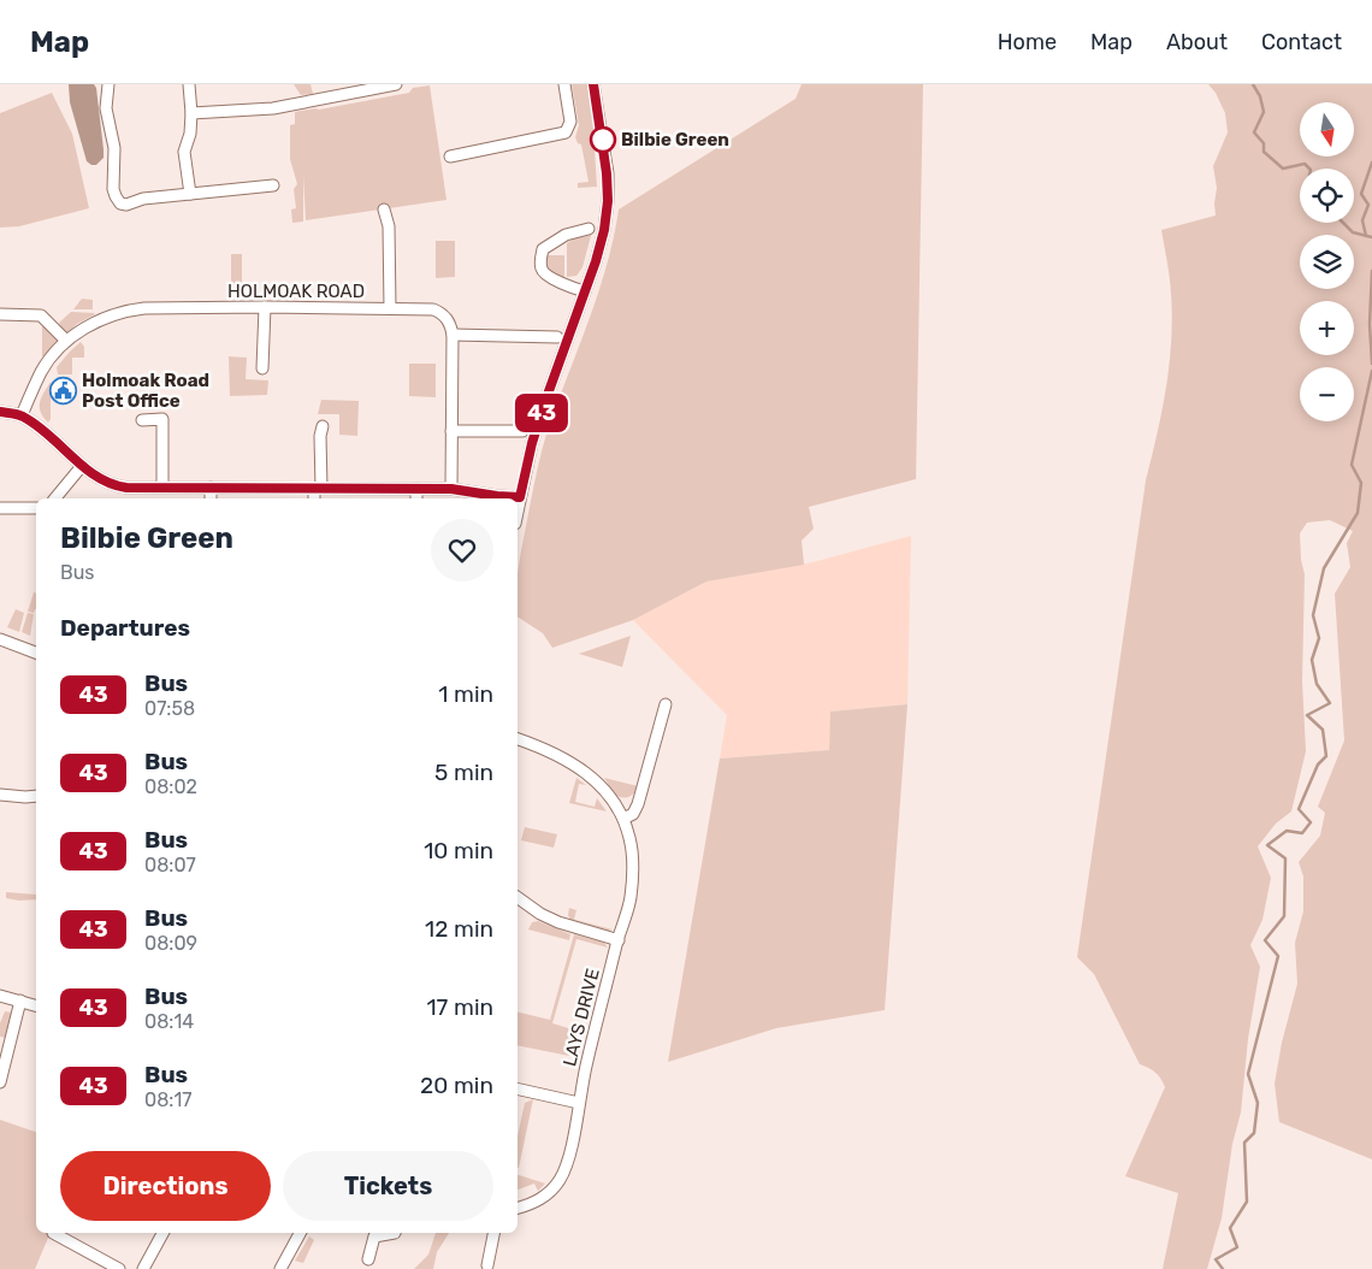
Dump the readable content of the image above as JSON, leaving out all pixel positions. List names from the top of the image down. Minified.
{"streets":{"street":["HOLMOAK ROAD","LAYS DRIVE"]},"places":{"other":["Bilbie Green"],"public building":["Holmoak Road Post Office"]},"lines":["bus line 43"],"north":"bottom","page":{"header":"Map","nav":["Home","Map","About","Contact"],"on_map":"43","map_buttons":["+","−"],"heading":[["Bilbie Green","Bus"],"Departures"],"list":[{"mark":"43","name":"Bus","note":"07:58","value":"1 min"},{"mark":"43","name":"Bus","note":"08:02","value":"5 min"},{"mark":"43","name":"Bus","note":"08:07","value":"10 min"},{"mark":"43","name":"Bus","note":"08:09","value":"12 min"},{"mark":"43","name":"Bus","note":"08:14","value":"17 min"},{"mark":"43","name":"Bus","note":"08:17","value":"20 min"}],"buttons":["Directions","Tickets"]}}
